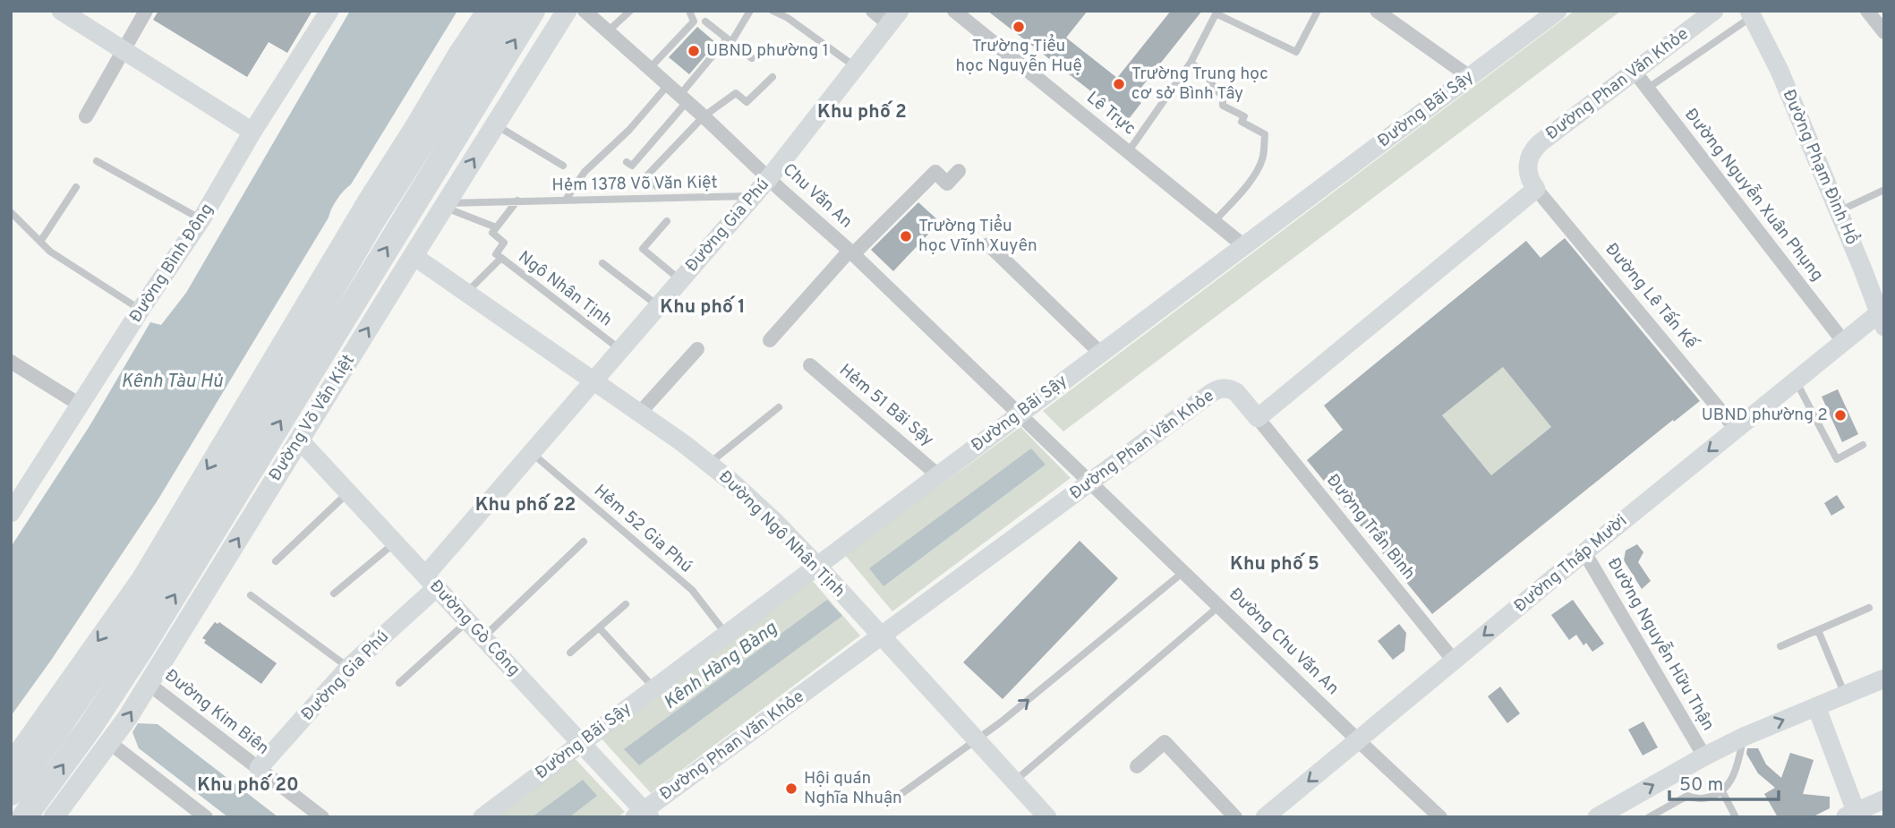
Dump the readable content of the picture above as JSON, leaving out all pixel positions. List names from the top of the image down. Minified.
{"streets":{"highway":["Đường Võ Văn Kiệt"],"street":["Đường Phan Văn Khỏe","Đường Bãi Sậy","Lê Trực","Đường Phạm Đình Hổ","Đường Nguyễn Xuân Phụng","Chu Văn An","Đường Gia Phú","Đường Bình Đông","Đường Lê Tấn Kế","Hẻm 51 Bãi Sậy","Đường Trần Bình","Đường Ngô Nhân Tịnh","Đường Tháp Mười","Đường Gò Công","Đường Chu Văn An","Đường Nguyễn Hữu Thận","Đường Kim Biên"],"lane":["Hẻm 1378 Võ Văn Kiệt","Ngô Nhân Tịnh","Hẻm 52 Gia Phú"]},"crossings":[["Đường Phan Văn Khỏe","Đường Nguyễn Xuân Phụng"],["Đường Phan Văn Khỏe","Đường Lê Tấn Kế"],["Đường Phan Văn Khỏe","Đường Trần Bình"],["Đường Phan Văn Khỏe","Đường Ngô Nhân Tịnh"],["Đường Phan Văn Khỏe","Đường Gò Công"],["Đường Phan Văn Khỏe","Đường Chu Văn An"],["Đường Bãi Sậy","Lê Trực"],["Đường Bãi Sậy","Chu Văn An"],["Đường Bãi Sậy","Hẻm 51 Bãi Sậy"],["Đường Bãi Sậy","Hẻm 52 Gia Phú"],["Đường Bãi Sậy","Đường Ngô Nhân Tịnh"],["Đường Bãi Sậy","Đường Gò Công"],["Đường Bãi Sậy","Đường Chu Văn An"],["Đường Phạm Đình Hổ","Đường Tháp Mười"],["Hẻm 1378 Võ Văn Kiệt","Đường Gia Phú"],["Hẻm 1378 Võ Văn Kiệt","Đường Võ Văn Kiệt"],["Đường Nguyễn Xuân Phụng","Đường Tháp Mười"],["Chu Văn An","Đường Gia Phú"],["Chu Văn An","Đường Võ Văn Kiệt"],["Chu Văn An","Đường Chu Văn An"],["Đường Gia Phú","Ngô Nhân Tịnh"],["Đường Gia Phú","Hẻm 52 Gia Phú"],["Đường Gia Phú","Đường Ngô Nhân Tịnh"],["Đường Gia Phú","Đường Gò Công"],["Đường Gia Phú","Đường Kim Biên"],["Ngô Nhân Tịnh","Đường Ngô Nhân Tịnh"],["Đường Lê Tấn Kế","Đường Tháp Mười"],["Đường Võ Văn Kiệt","Đường Ngô Nhân Tịnh"],["Đường Võ Văn Kiệt","Đường Gò Công"],["Đường Võ Văn Kiệt","Đường Kim Biên"],["Đường Trần Bình","Đường Tháp Mười"],["Đường Tháp Mười","Đường Chu Văn An"],["Đường Tháp Mười","Đường Nguyễn Hữu Thận"]],"one_way":["Đường Tháp Mười"],"districts":["Khu phố 2","Khu phố 1","Khu phố 22","Khu phố 5","Khu phố 20"],"water":["Kênh Tàu Hủ","Kênh Hàng Bàng"],"places":["Trường Tiểu học Nguyễn Huệ","UBND phường 1","Trường Trung học cơ sở Bình Tây","Trường Tiểu học Vĩnh Xuyên","UBND phường 2","Hội quán Nghĩa Nhuận"],"scale_bar":"50 m"}
